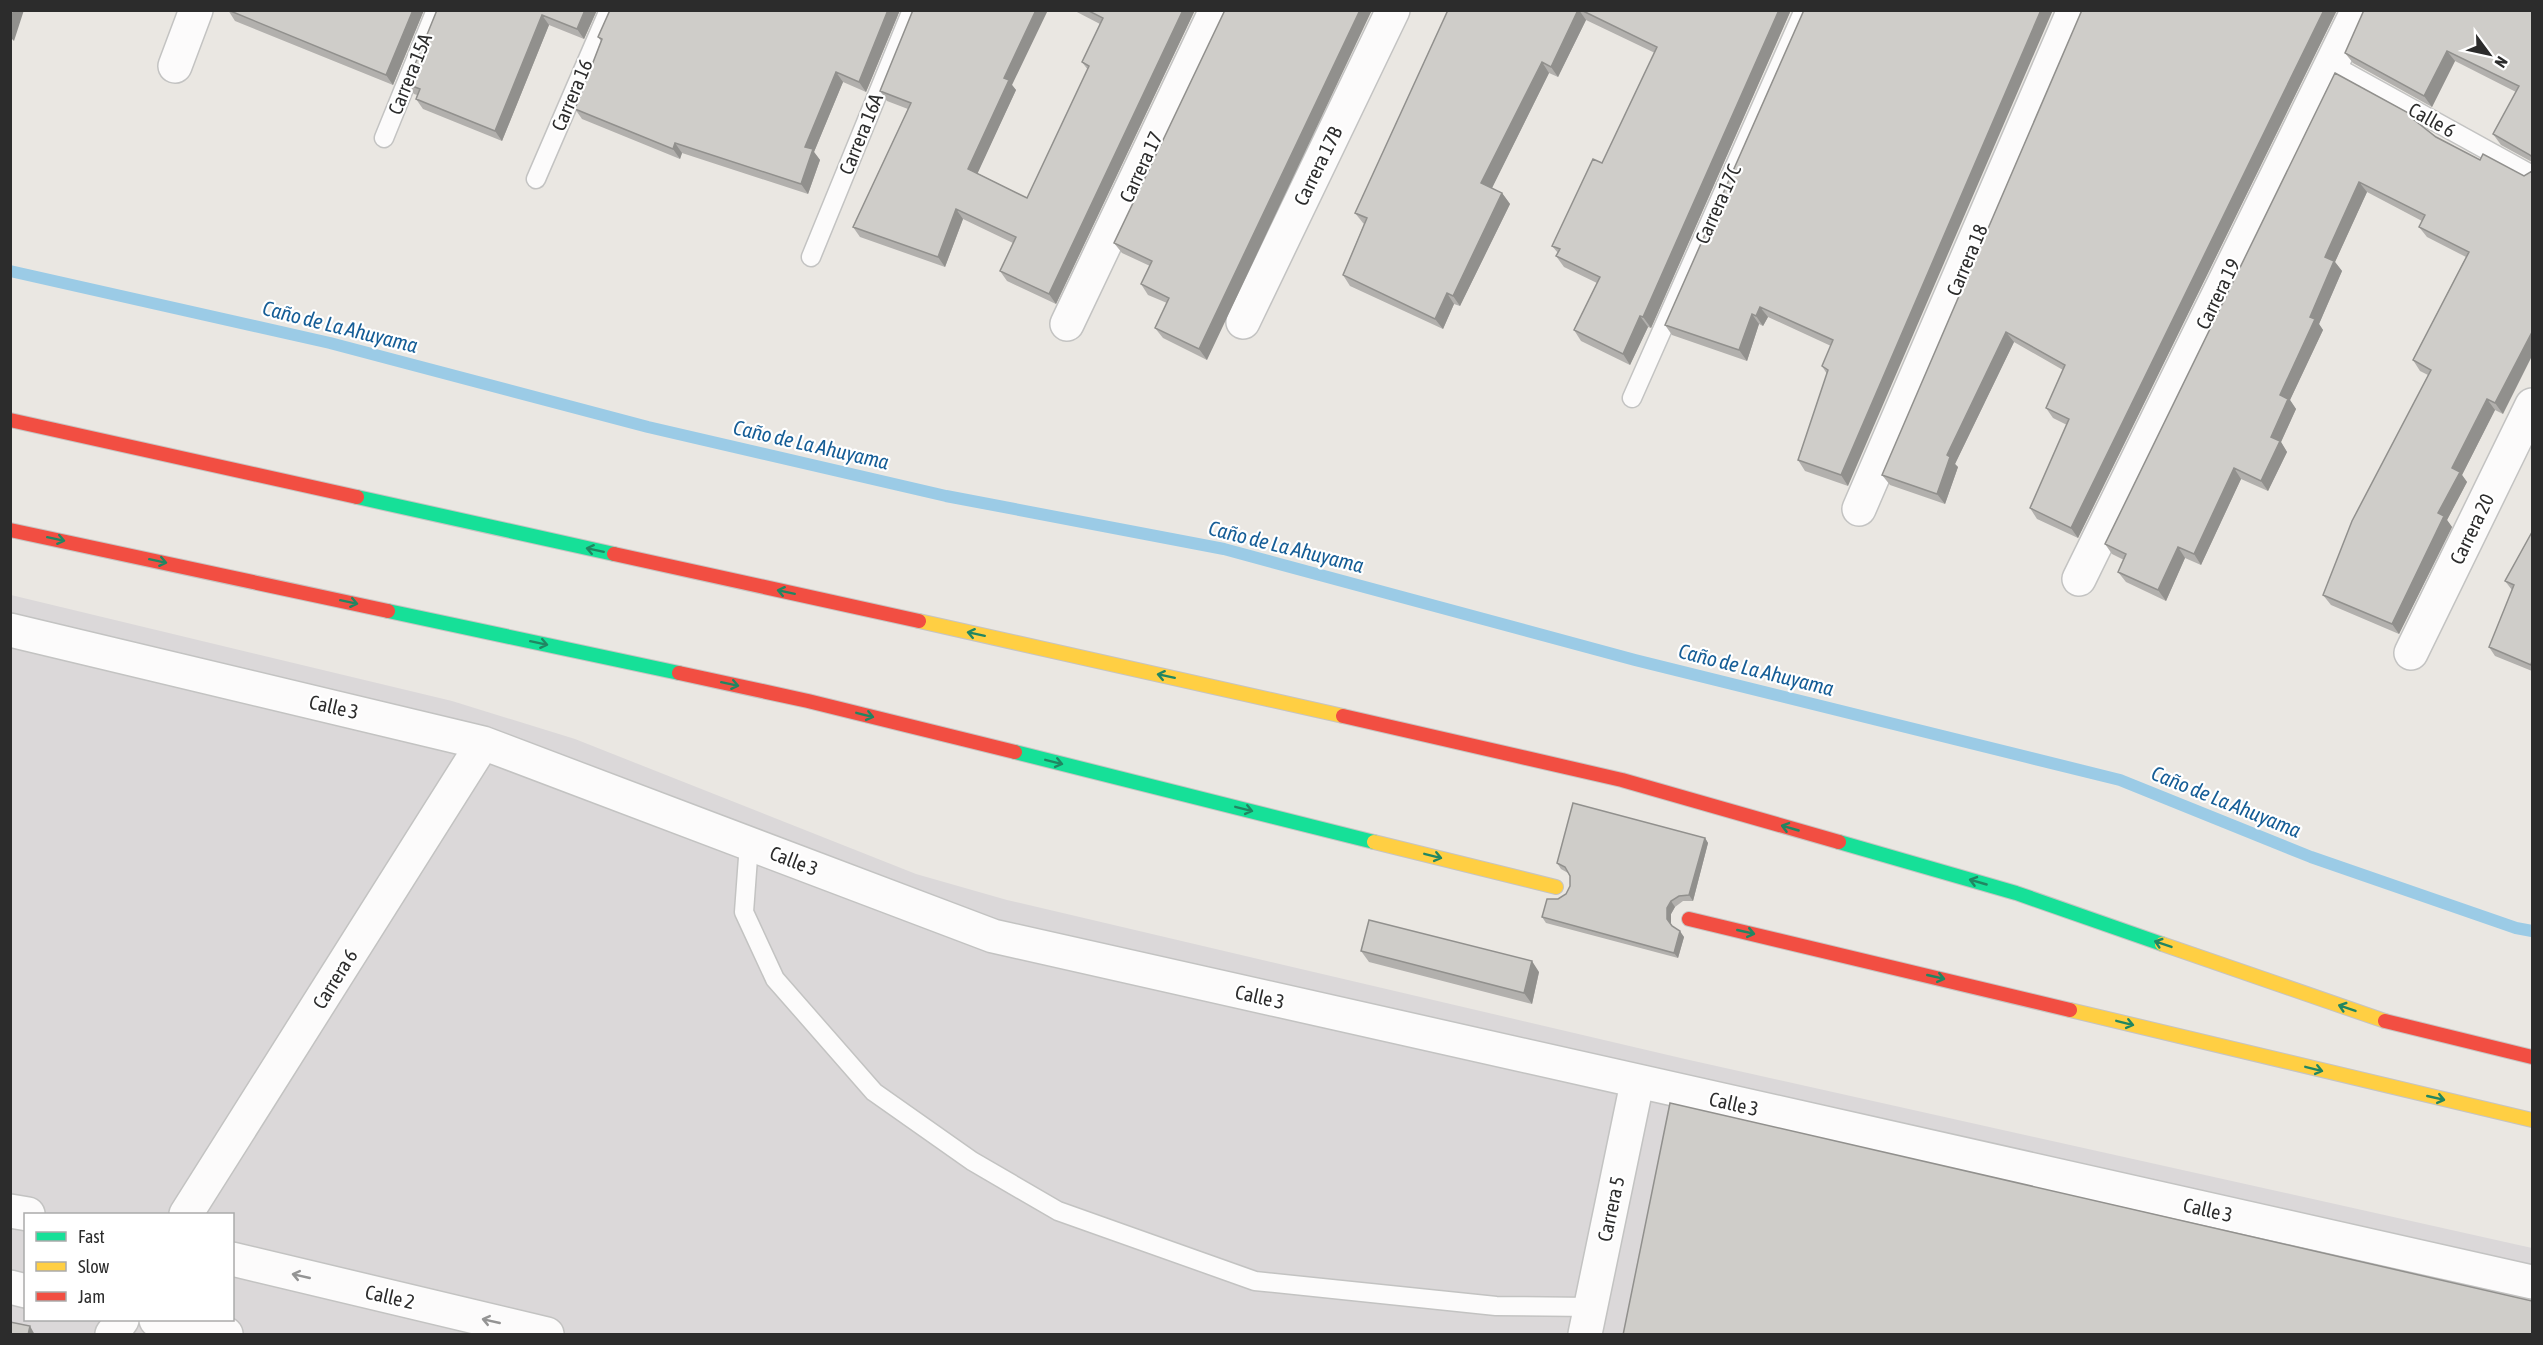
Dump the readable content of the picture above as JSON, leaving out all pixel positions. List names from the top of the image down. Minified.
{"streets":{"street":["Carrera 17B","Carrera 17","Carrera 18","Carrera 19","Carrera 20","Calle 3","Carrera 6","Carrera 5","Calle 2"],"lane":["Carrera 15A","Carrera 16","Calle 6","Carrera 16A","Carrera 17C"]},"crossings":[["Calle 6","Carrera 19"],["Calle 3","Carrera 6"],["Calle 3","Carrera 5"]],"one_way":["Calle 2"],"water":["Caño de La Ahuyama"],"legend":["Fast","Slow","Jam"],"north":"bottom right"}
